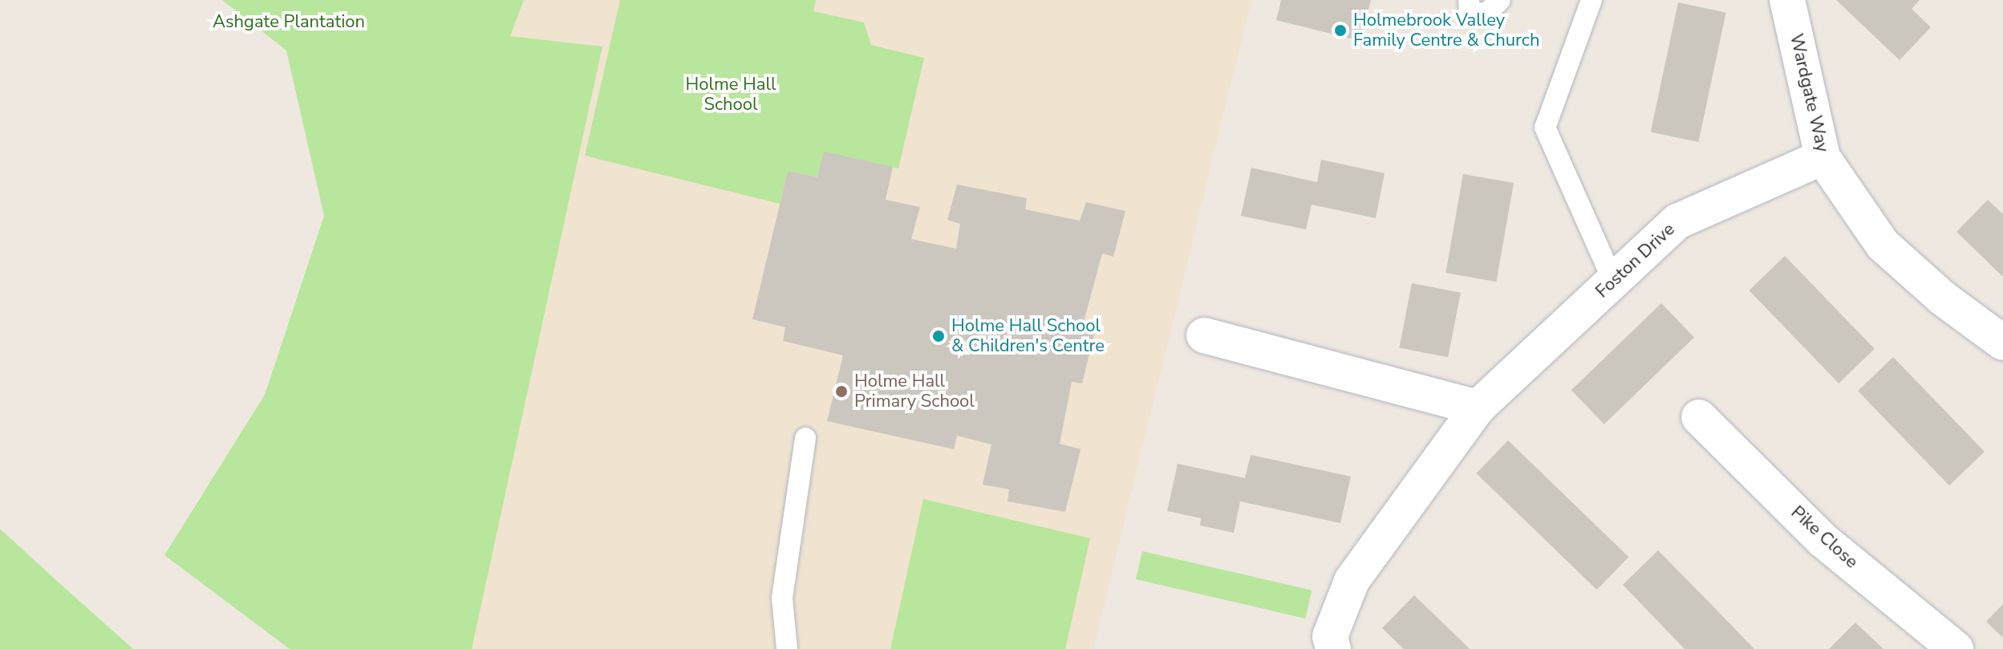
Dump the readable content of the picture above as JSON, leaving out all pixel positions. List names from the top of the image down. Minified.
{"streets":{"street":["Wardgate Way","Foston Drive","Pike Close"]},"crossings":[["Wardgate Way","Foston Drive"]],"parks":["Ashgate Plantation","Holme Hall School"],"places":["Holmebrook Valley Family Centre & Church","Holme Hall School & Children's Centre","Holme Hall Primary School"]}
